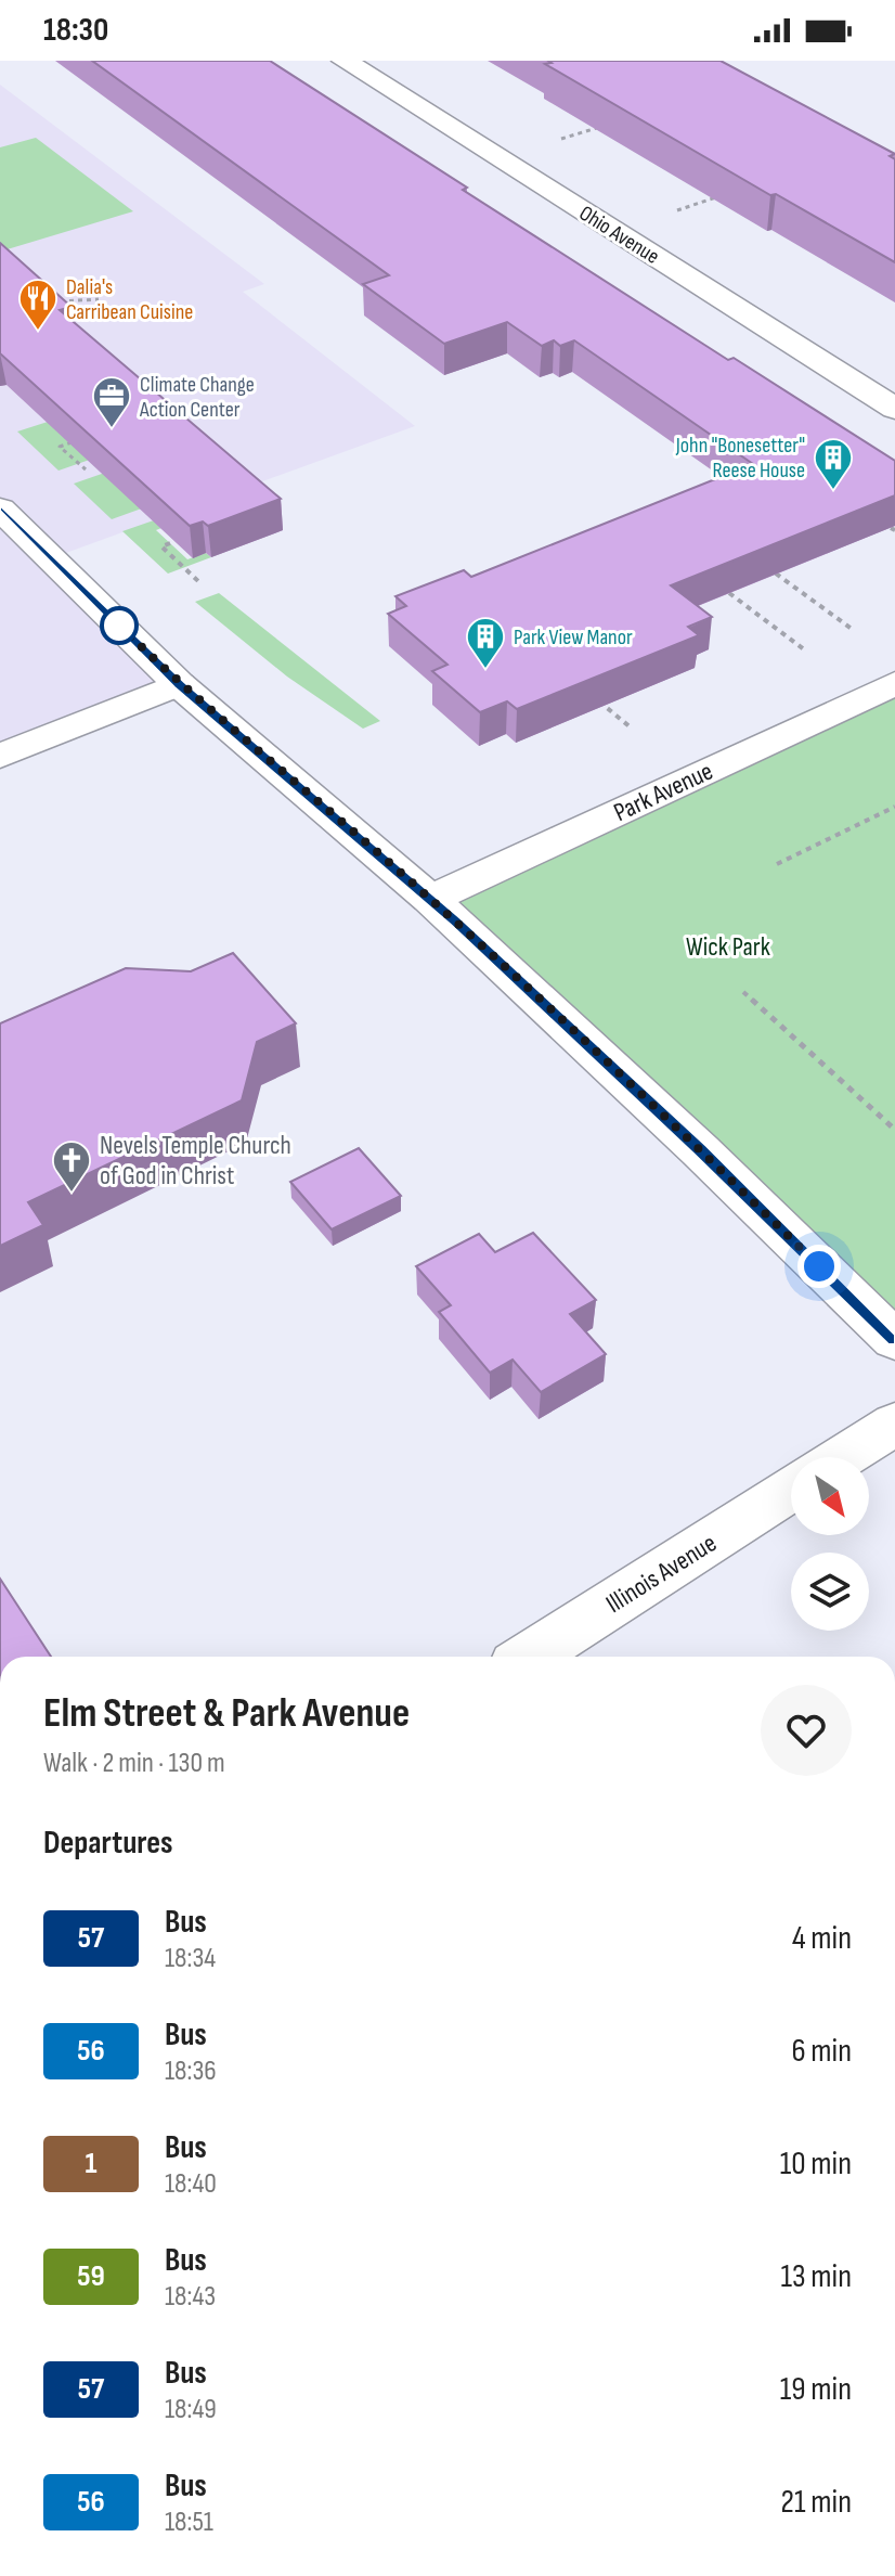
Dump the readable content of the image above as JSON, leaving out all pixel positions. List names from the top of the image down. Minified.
{"streets":{"street":["Ohio Avenue","Park Avenue","Illinois Avenue"]},"parks":["Wick Park"],"places":{"restaurant":["Dalia's Carribean Cuisine"],"office":["Climate Change Action Center"],"building":["John \"Bonesetter\" Reese House","Park View Manor"],"church":["Nevels Temple Church of God in Christ"]},"lines":["bus line 57"],"north":"bottom right","page":{"status":"18:30","heading":[["Elm Street & Park Avenue","Walk · 2 min · 130 m"],"Departures"],"list":[{"mark":"57","name":"Bus","note":"18:34","value":"4 min"},{"mark":"56","name":"Bus","note":"18:36","value":"6 min"},{"mark":"1","name":"Bus","note":"18:40","value":"10 min"},{"mark":"59","name":"Bus","note":"18:43","value":"13 min"},{"mark":"57","name":"Bus","note":"18:49","value":"19 min"},{"mark":"56","name":"Bus","note":"18:51","value":"21 min"}]}}
